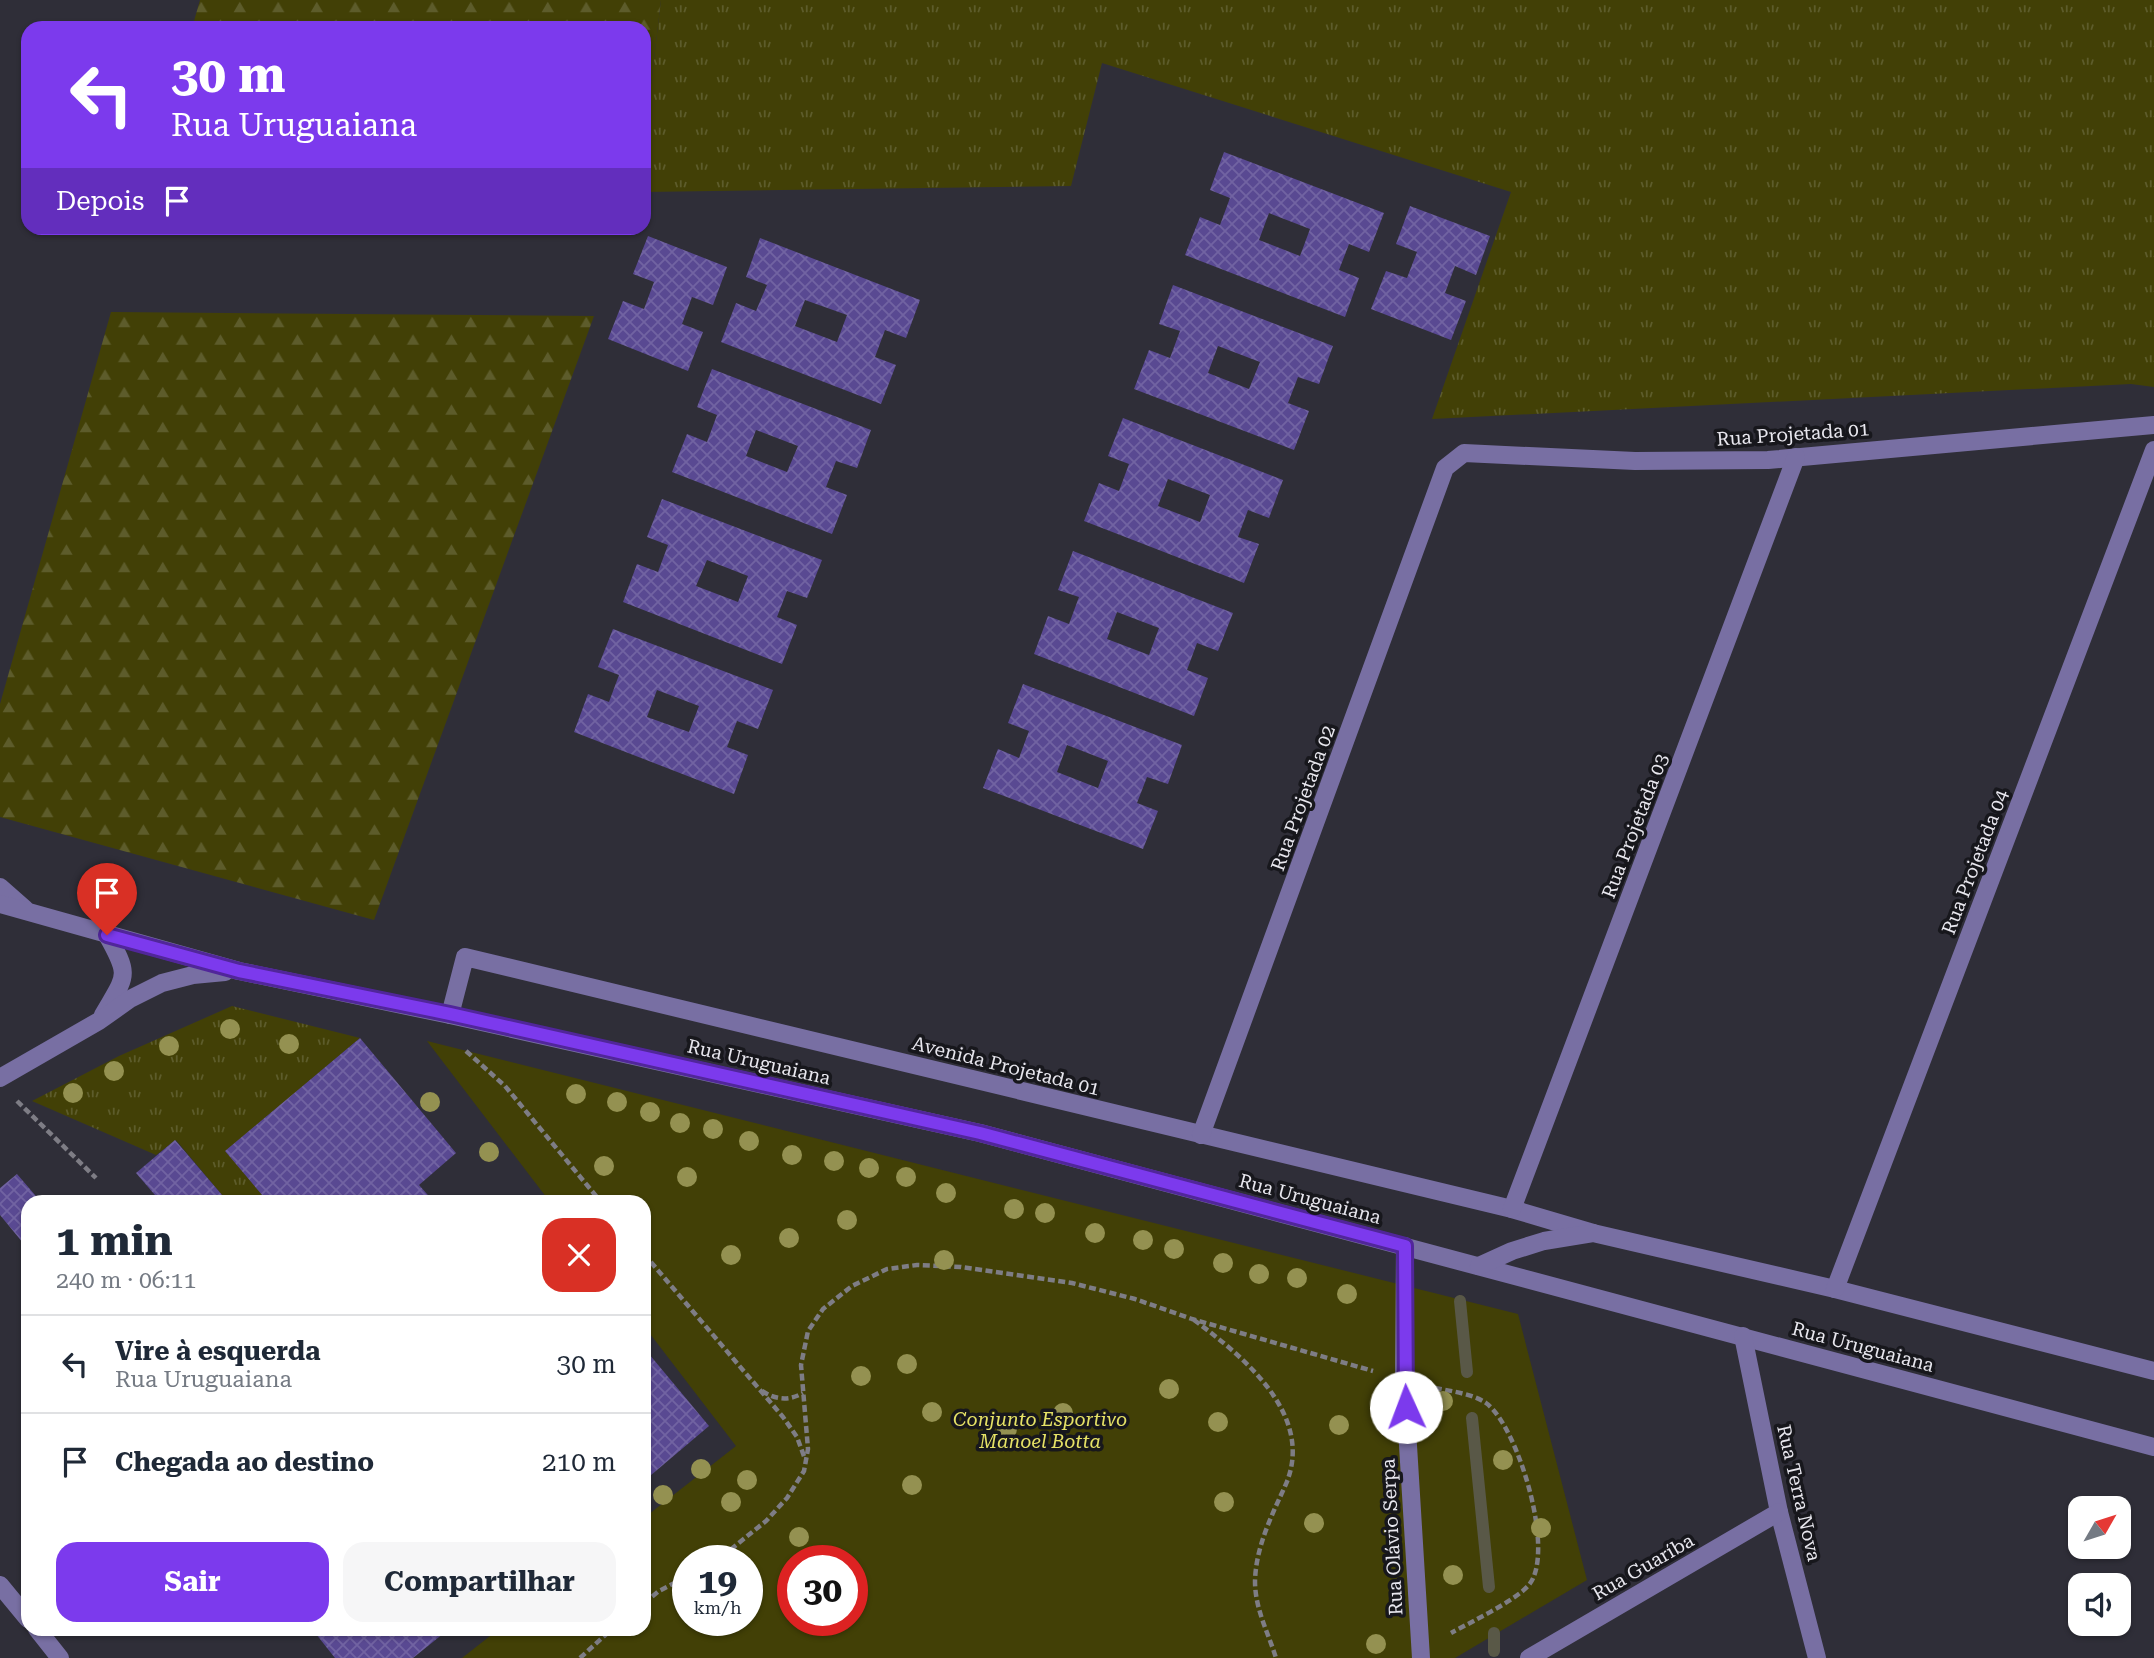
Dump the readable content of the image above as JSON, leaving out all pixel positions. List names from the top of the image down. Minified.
{"streets":{"street":["Rua Projetada 01","Rua Projetada 02","Rua Projetada 03","Rua Projetada 04","Rua Uruguaiana","Avenida Projetada 01","Rua Terra Nova","Rua Olávio Serpa","Rua Guaríba"]},"crossings":[["Rua Projetada 01","Rua Projetada 02"],["Rua Projetada 01","Rua Projetada 03"],["Rua Projetada 02","Avenida Projetada 01"],["Rua Projetada 03","Avenida Projetada 01"],["Rua Uruguaiana","Avenida Projetada 01"],["Rua Uruguaiana","Rua Terra Nova"],["Rua Uruguaiana","Rua Olávio Serpa"],["Rua Terra Nova","Rua Guaríba"]],"parks":["Conjunto Esportivo Manoel Botta"],"north":"top right","page":{"turn":["30 m","Rua Uruguaiana"],"then":"Depois","heading":["1 min","240 m · 06:11"],"list":[{"name":"Vire à esquerda","note":"Rua Uruguaiana","value":"30 m"},{"name":"Chegada ao destino","value":"210 m"}],"buttons":["Sair","Compartilhar"],"speed":"19 km/h","limit":"30"}}
